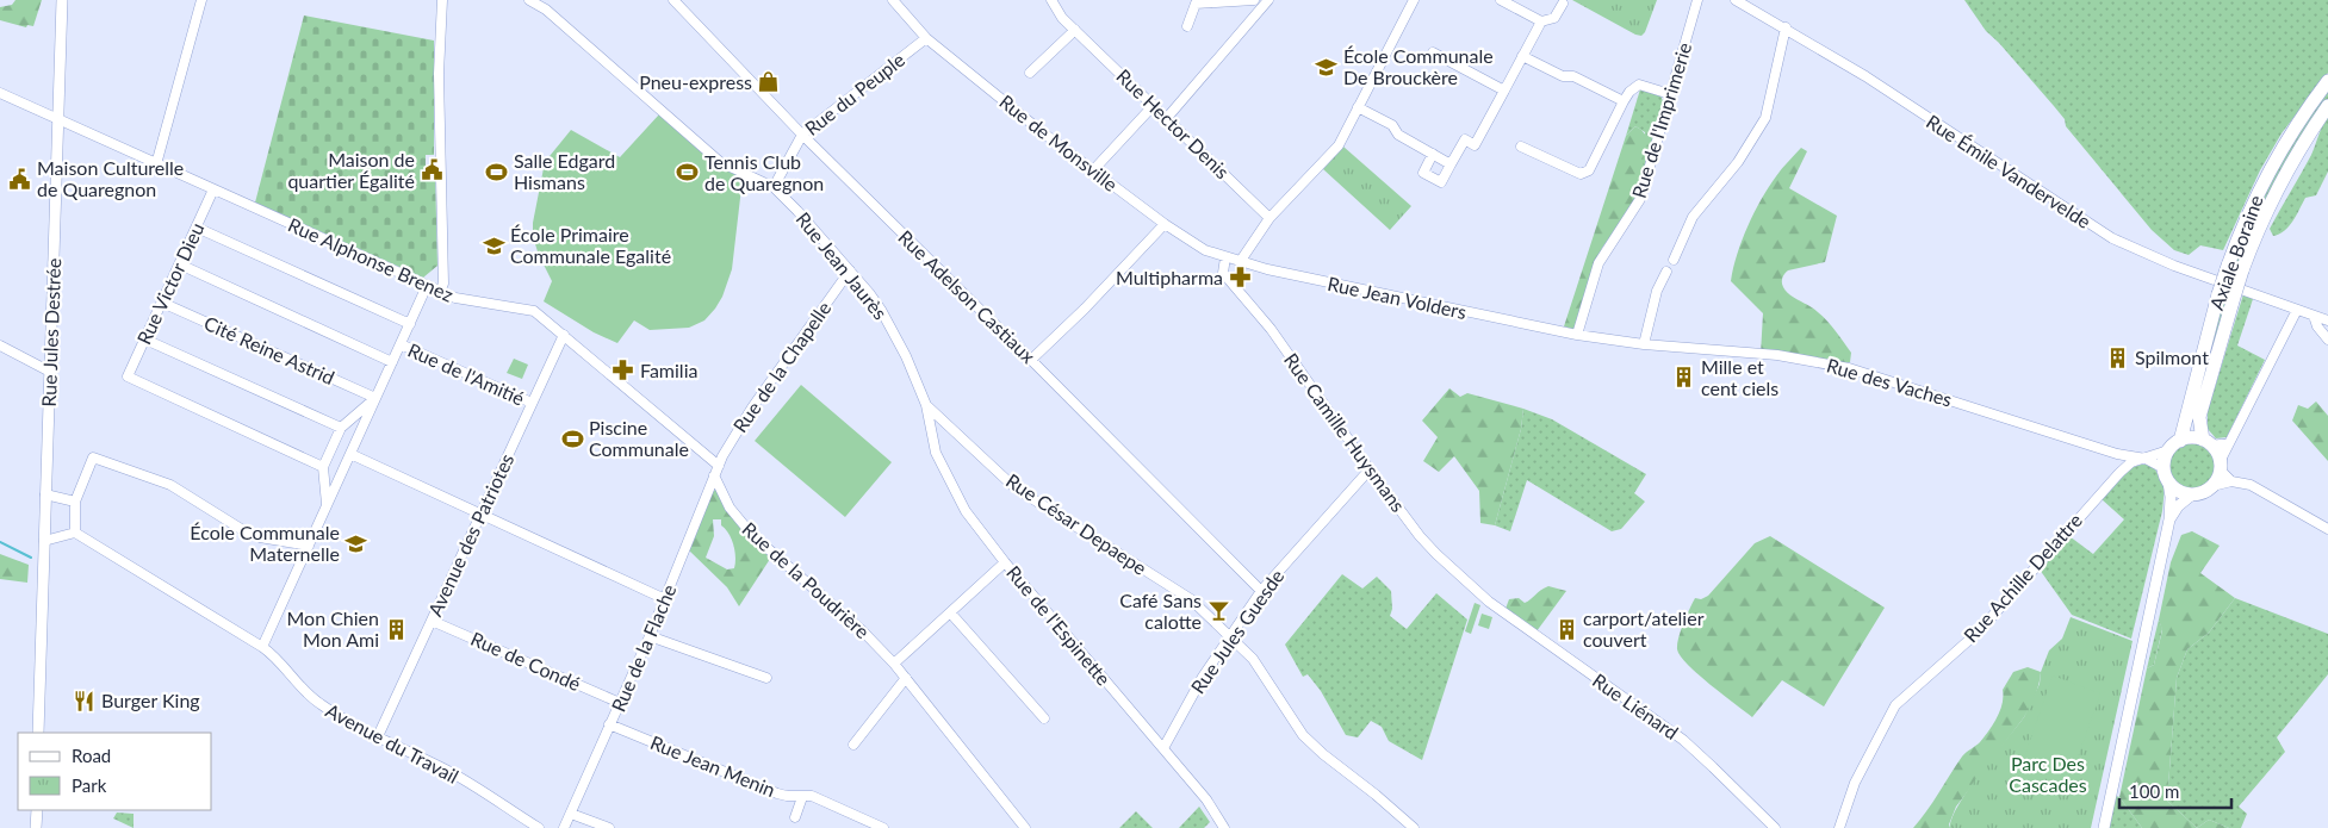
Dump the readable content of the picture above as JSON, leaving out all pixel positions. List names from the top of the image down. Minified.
{"streets":{"highway":["Axiale Boraine"],"main road":["Rue Jules Destrée"],"street":["Rue du Peuple","Rue de l'Imprimerie","Rue Hector Denis","Rue de Monsville","Rue Émile Vandervelde","Rue Alphonse Brenez","Rue Jean Jaurès","Rue Victor Dieu","Rue Adelson Castiaux","Rue Jean Volders","Cité Reine Astrid","Rue de la Chapelle","Rue de l'Amitié","Rue des Vaches","Rue Camille Huysmans","Rue César Depaepe","Avenue des Patriotes","Rue Achille Delattre","Rue de la Poudrière","Rue de l'Espinette","Rue Jules Guesde","Rue de la Flache","Rue de Condé","Rue Liénard","Avenue du Travail","Rue Jean Menin"]},"crossings":[["Rue du Peuple","Rue de Monsville"],["Rue du Peuple","Rue Jean Jaurès"],["Rue du Peuple","Rue Adelson Castiaux"],["Rue de l'Imprimerie","Rue des Vaches"],["Rue de Monsville","Rue Jean Volders"],["Rue de Monsville","Rue Camille Huysmans"],["Axiale Boraine","Rue des Vaches"],["Rue Alphonse Brenez","Rue Victor Dieu"],["Rue Alphonse Brenez","Rue Jules Destrée"],["Rue Alphonse Brenez","Rue de la Chapelle"],["Rue Alphonse Brenez","Avenue des Patriotes"],["Rue Alphonse Brenez","Rue de la Flache"],["Rue Jean Jaurès","Rue de la Chapelle"],["Rue Jean Jaurès","Rue César Depaepe"],["Rue Jean Jaurès","Rue de l'Espinette"],["Rue Victor Dieu","Cité Reine Astrid"],["Rue Adelson Castiaux","Rue Jules Guesde"],["Rue Jean Volders","Rue des Vaches"],["Rue de la Chapelle","Rue de la Flache"],["Rue de l'Amitié","Avenue des Patriotes"],["Rue des Vaches","Rue Achille Delattre"],["Rue Camille Huysmans","Rue Jules Guesde"],["Rue Camille Huysmans","Rue Liénard"],["Rue César Depaepe","Rue de l'Espinette"],["Rue César Depaepe","Rue Jules Guesde"],["Avenue des Patriotes","Rue de Condé"],["Avenue des Patriotes","Avenue du Travail"],["Rue de la Poudrière","Rue de la Flache"],["Rue de l'Espinette","Rue Jules Guesde"],["Rue de la Flache","Rue de Condé"],["Rue de la Flache","Rue Jean Menin"]],"parks":["Parc Des Cascades"],"places":{"school or university":["École Communale De Brouckère","École Primaire Communale Egalité","École Communale Maternelle"],"shop":["Pneu-express"],"public building":["Maison de quartier Égalité","Maison Culturelle de Quaregnon"],"sports":["Salle Edgard Hismans","Tennis Club de Quaregnon","Piscine Communale"],"pharmacy":["Multipharma","Familia"],"building":["Spilmont","Mille et cent ciels","Mon Chien Mon Ami","carport/atelier couvert"],"bar":["Café Sans calotte"],"restaurant":["Burger King"]},"legend":["Road","Park"],"scale_bar":"100 m"}
